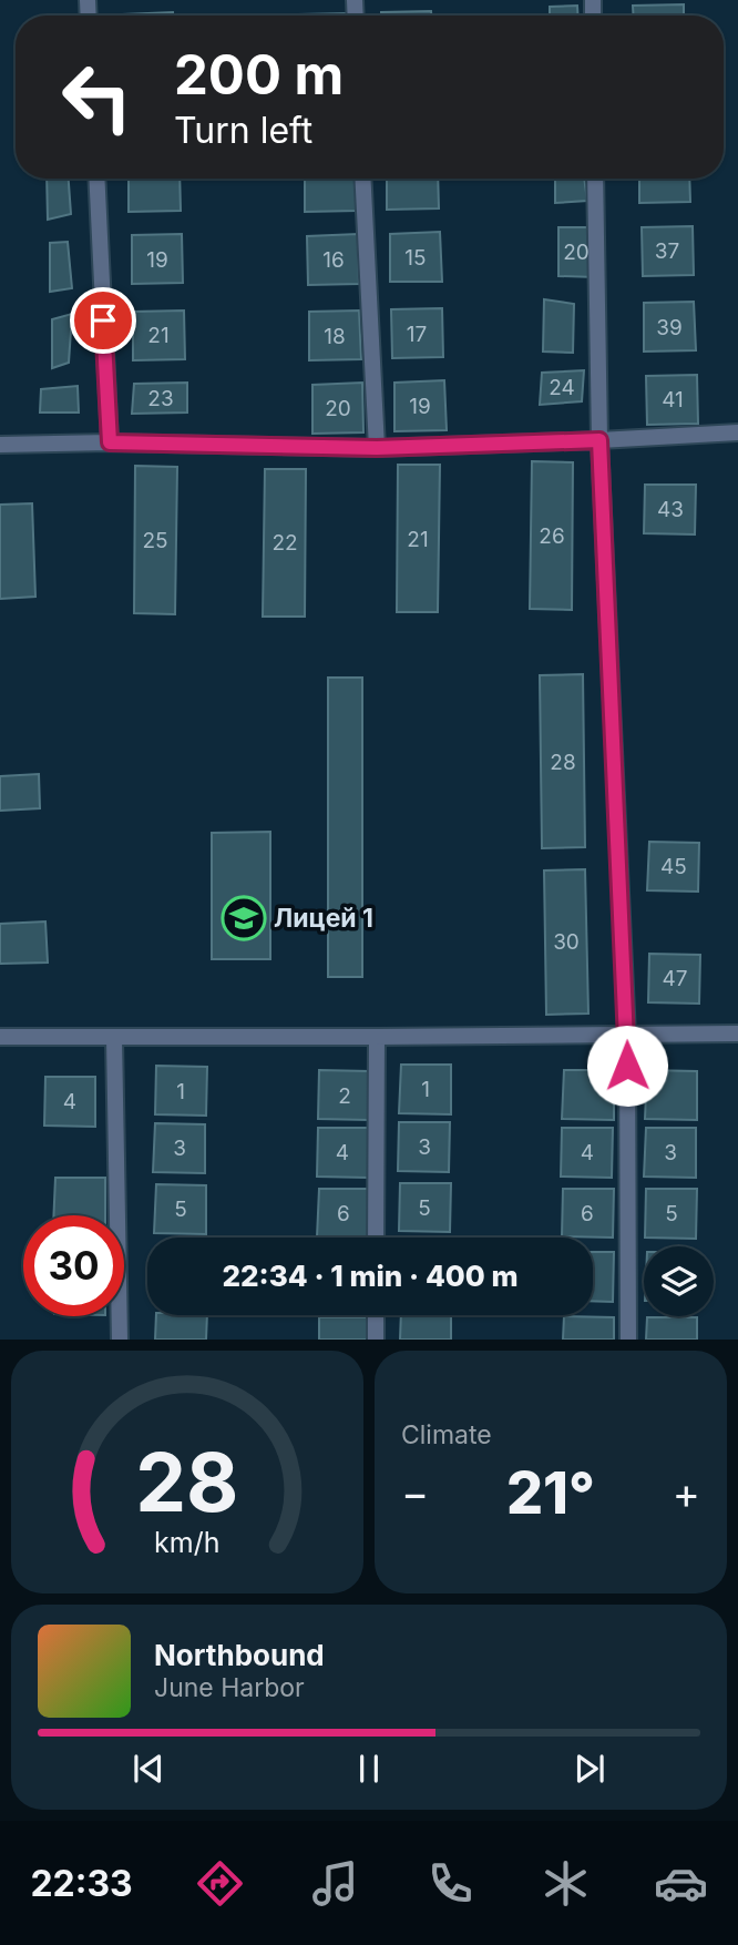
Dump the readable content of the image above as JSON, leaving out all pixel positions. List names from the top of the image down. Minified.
{"places":{"school or university":["Лицей 1"]},"house_numbers":["37","20","15","19","16","39","17","21","18","24","23","41","19","20","43","26","21","25","22","28","45","30","47","1","1","2","4","3","3","4","4","3","5","5","6","6","5"],"page":{"turn":["200 m","Turn left"],"limit":"30","trip":"22:34 · 1 min · 400 m","tile":"Climate","heat":["−","21°","+"],"song":["Northbound","June Harbor"],"tabs":"22:33","gauge":["28","km/h"]}}
